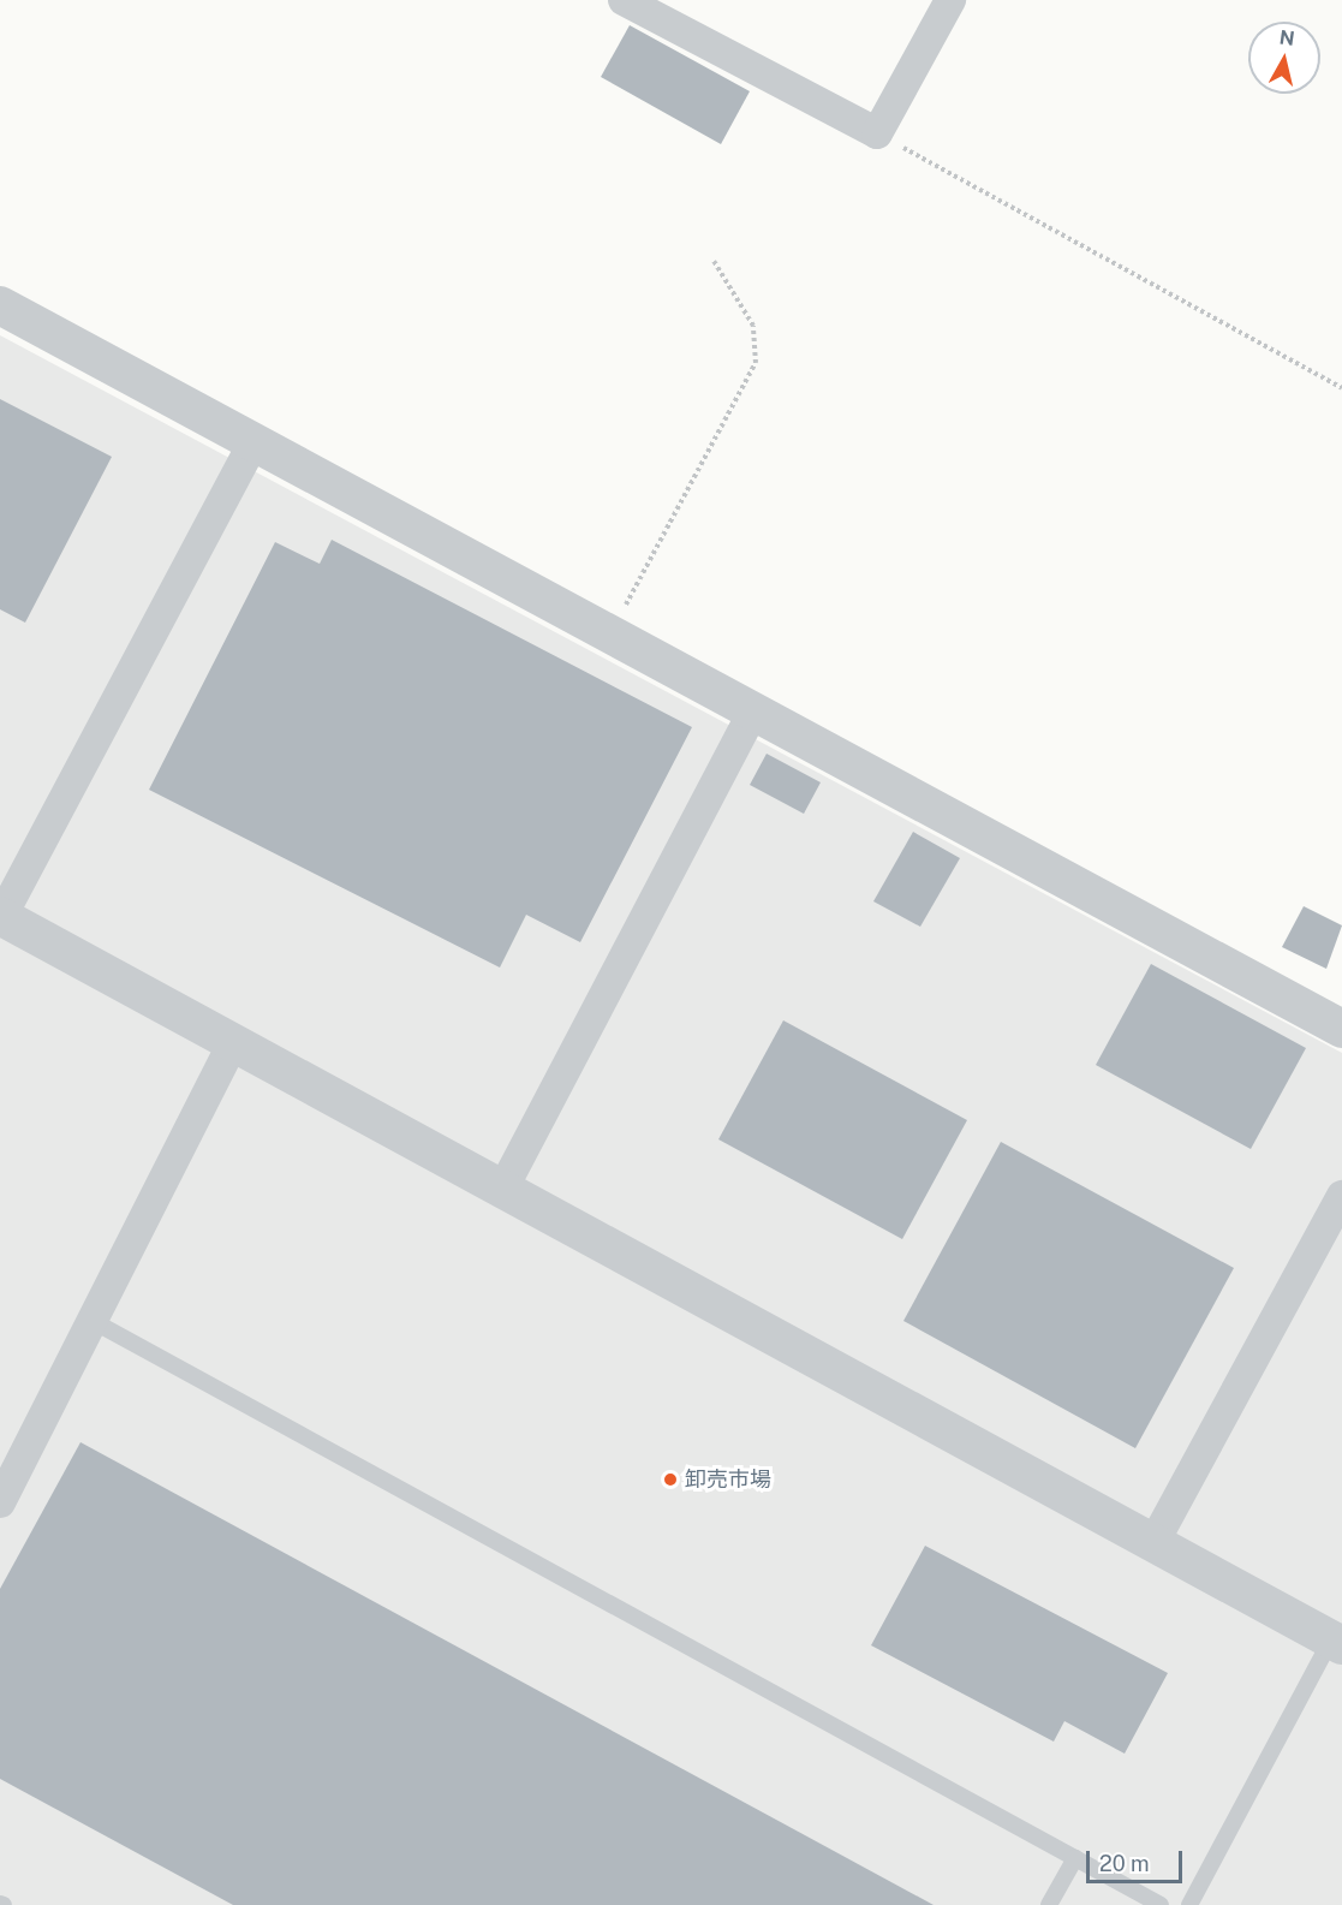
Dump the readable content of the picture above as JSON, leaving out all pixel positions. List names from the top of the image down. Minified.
{"places":["卸売市場"],"scale_bar":"20 m","north":"top"}
